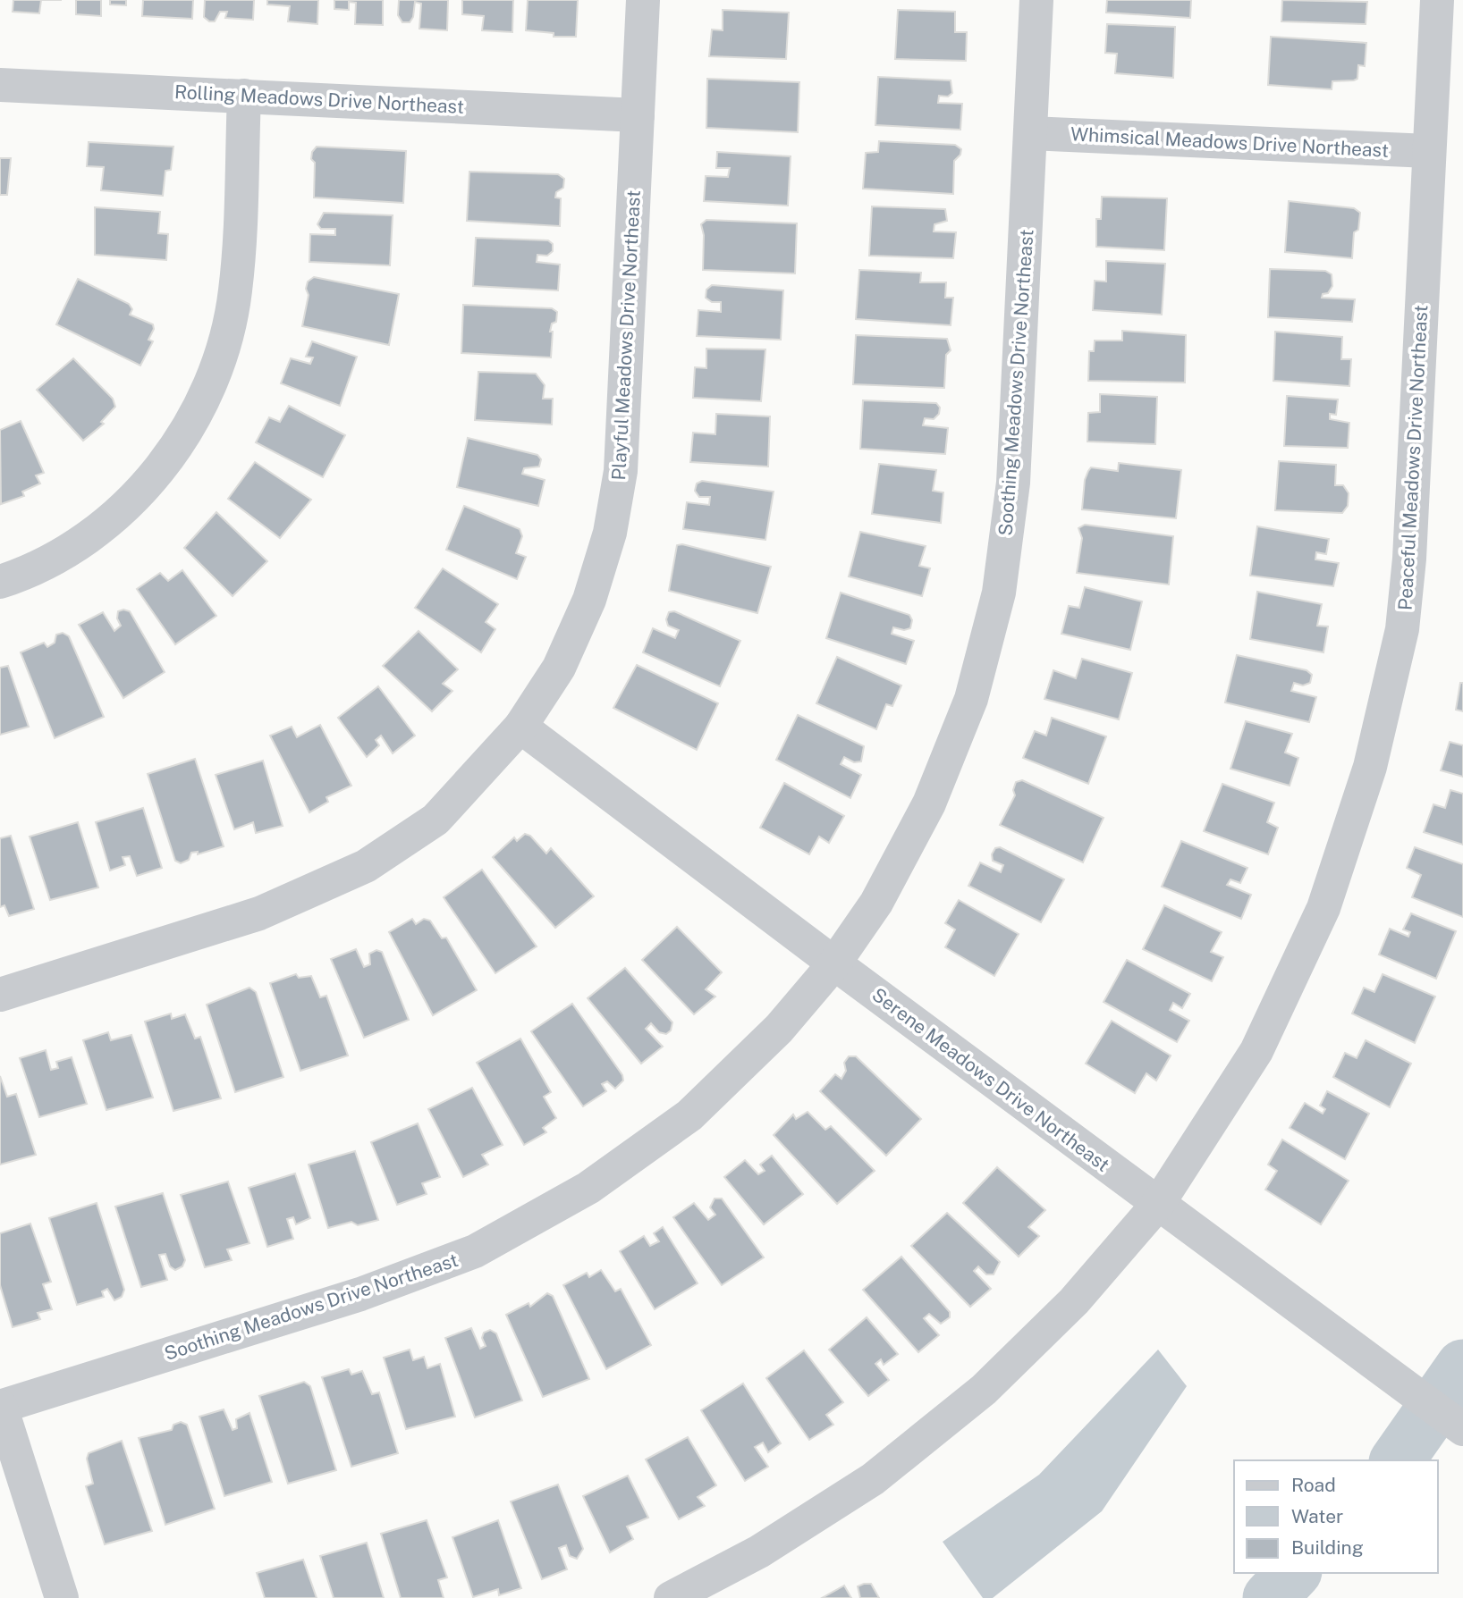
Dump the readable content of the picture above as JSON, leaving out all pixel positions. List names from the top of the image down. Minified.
{"streets":{"street":["Rolling Meadows Drive Northeast","Whimsical Meadows Drive Northeast","Playful Meadows Drive Northeast","Soothing Meadows Drive Northeast","Peaceful Meadows Drive Northeast","Serene Meadows Drive Northeast"]},"crossings":[["Rolling Meadows Drive Northeast","Playful Meadows Drive Northeast"],["Whimsical Meadows Drive Northeast","Soothing Meadows Drive Northeast"],["Whimsical Meadows Drive Northeast","Peaceful Meadows Drive Northeast"],["Playful Meadows Drive Northeast","Serene Meadows Drive Northeast"],["Soothing Meadows Drive Northeast","Serene Meadows Drive Northeast"],["Peaceful Meadows Drive Northeast","Serene Meadows Drive Northeast"]],"legend":["Road","Water","Building"]}
